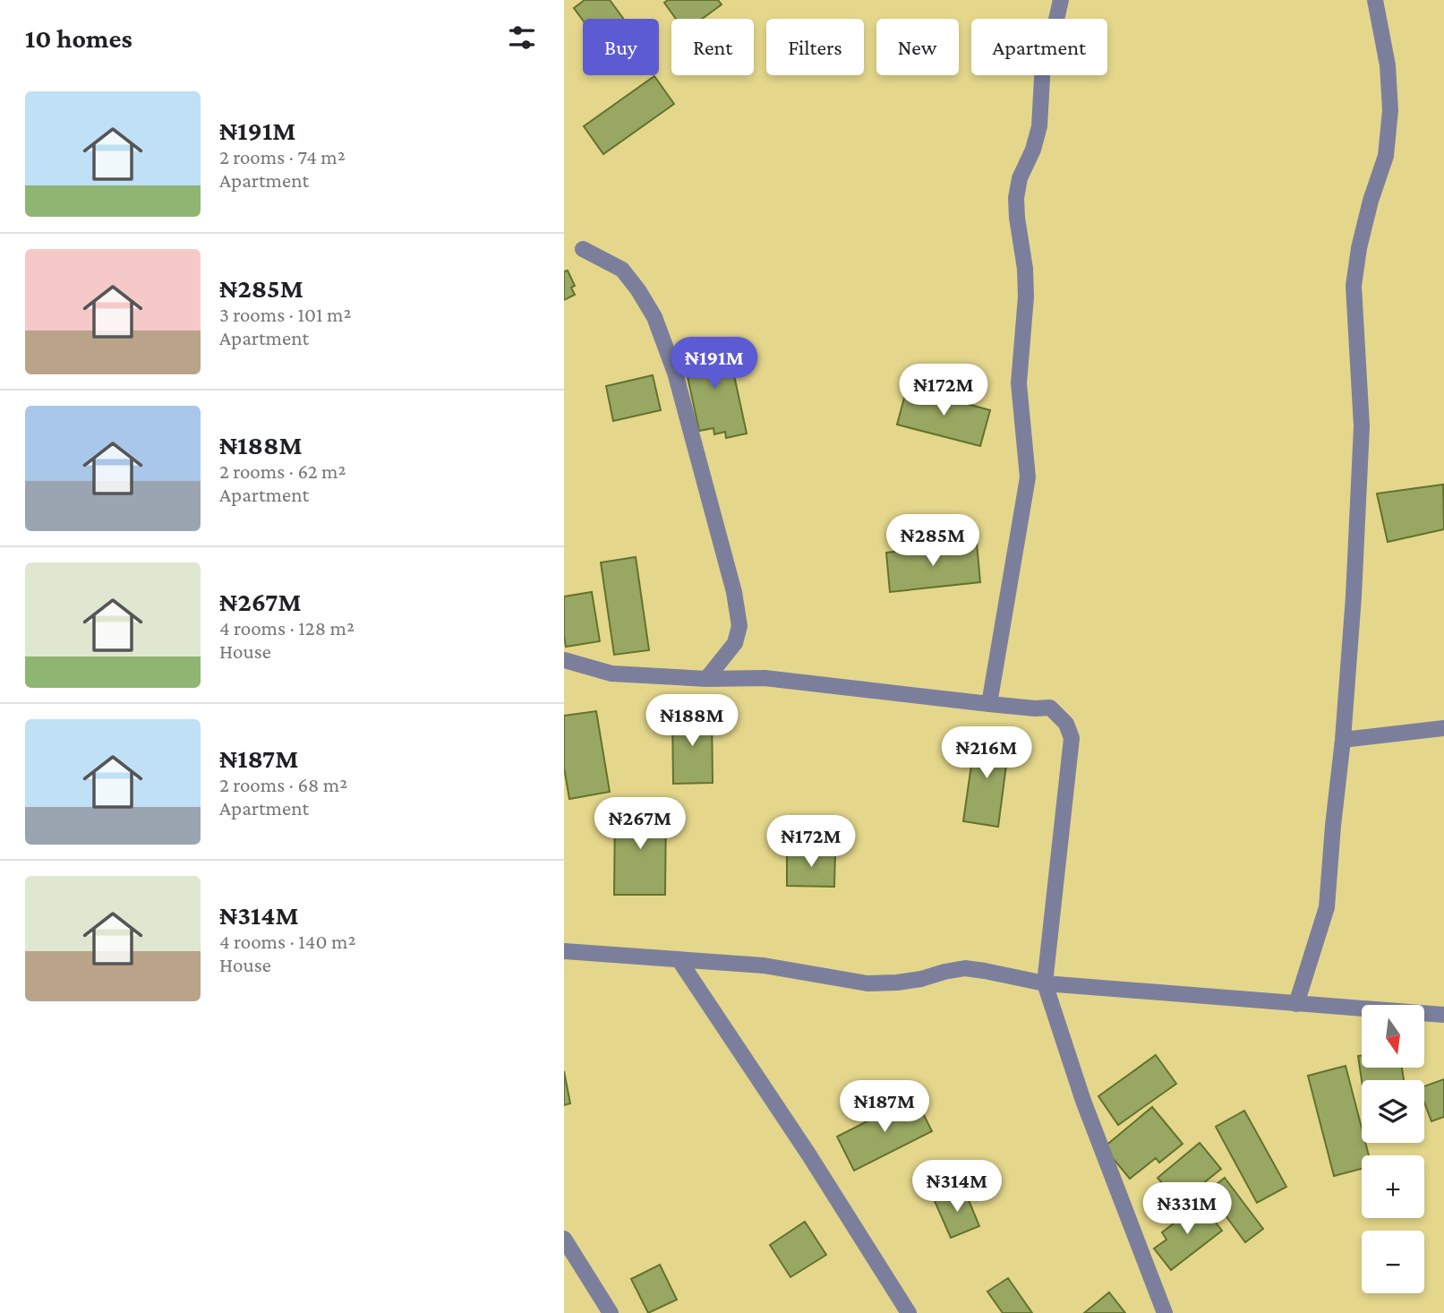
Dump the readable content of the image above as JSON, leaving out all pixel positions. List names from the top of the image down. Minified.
{"north":"bottom","page":{"heading":"10 homes","chip":["Buy","Rent","Filters","New","Apartment"],"list":[{"name":"₦191M","note":"2 rooms · 74 m² · Apartment"},{"name":"₦285M","note":"3 rooms · 101 m² · Apartment"},{"name":"₦188M","note":"2 rooms · 62 m² · Apartment"},{"name":"₦267M","note":"4 rooms · 128 m² · House"},{"name":"₦187M","note":"2 rooms · 68 m² · Apartment"},{"name":"₦314M","note":"4 rooms · 140 m² · House"}],"price":["₦191M","₦172M","₦285M","₦188M","₦216M","₦267M","₦172M","₦187M","₦314M","₦331M"],"map_buttons":["+","−"]}}
